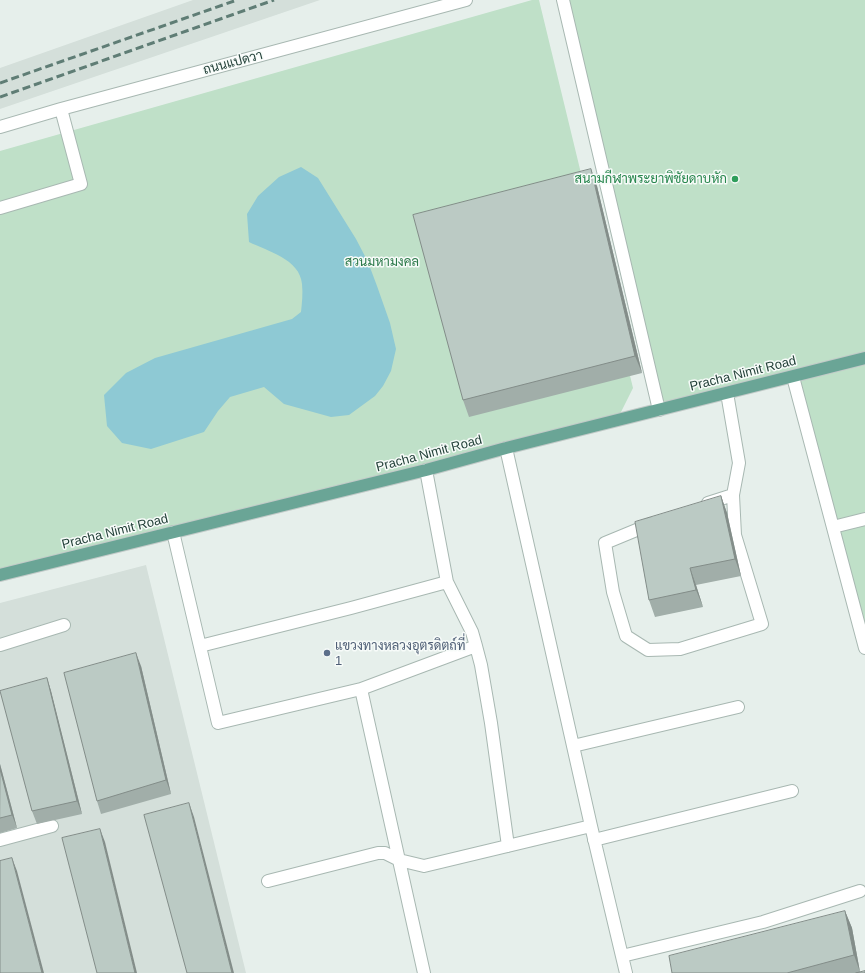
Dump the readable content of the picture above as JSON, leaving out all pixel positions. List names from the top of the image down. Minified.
{"streets":{"main road":["Pracha Nimit Road"],"street":["ถนนแปดวา"]},"parks":["สวนมหามงคล"],"places":["สนามกีฬาพระยาพิชัยดาบหัก","แขวงทางหลวงอุตรดิตถ์ที่ 1"]}
